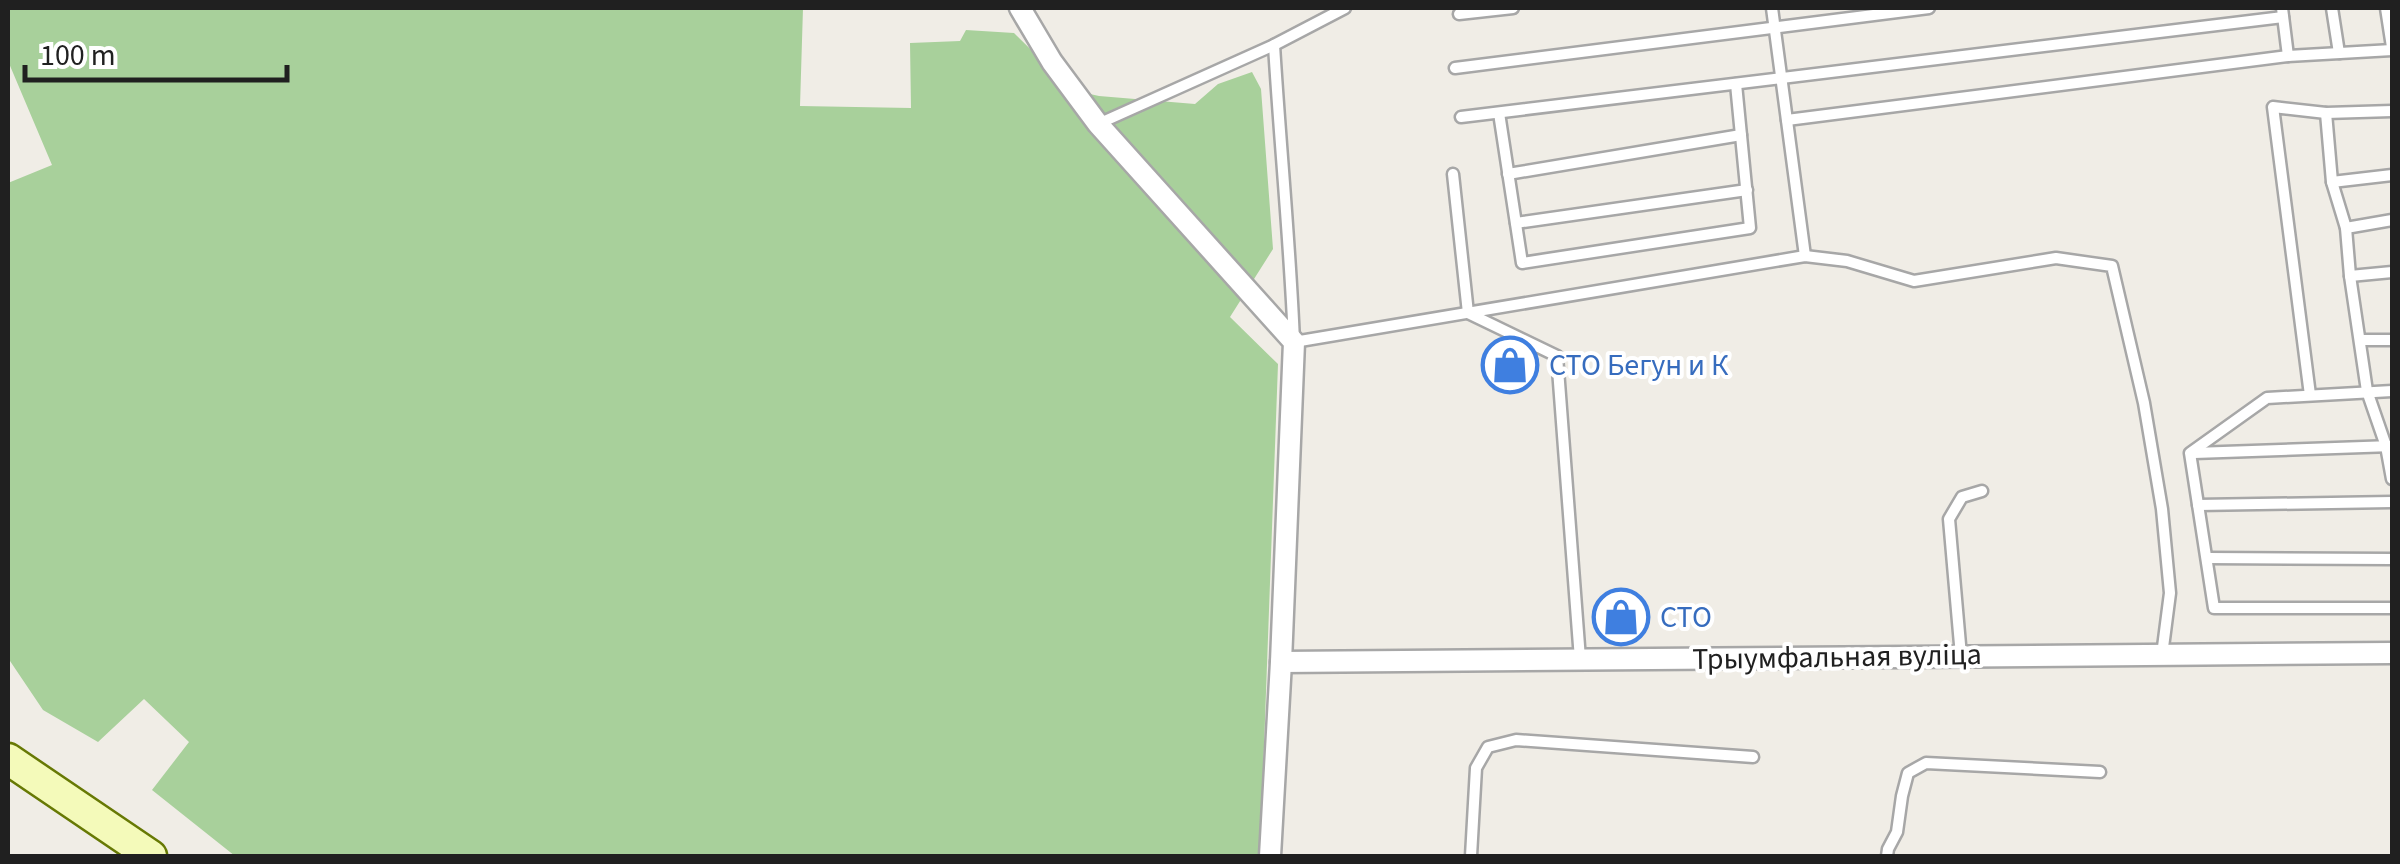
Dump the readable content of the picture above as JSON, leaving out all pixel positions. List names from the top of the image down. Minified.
{"streets":{"street":["Трыумфальная вуліца"]},"places":{"shop":["СТО Бегун и К","СТО"]},"scale_bar":"100 m"}
